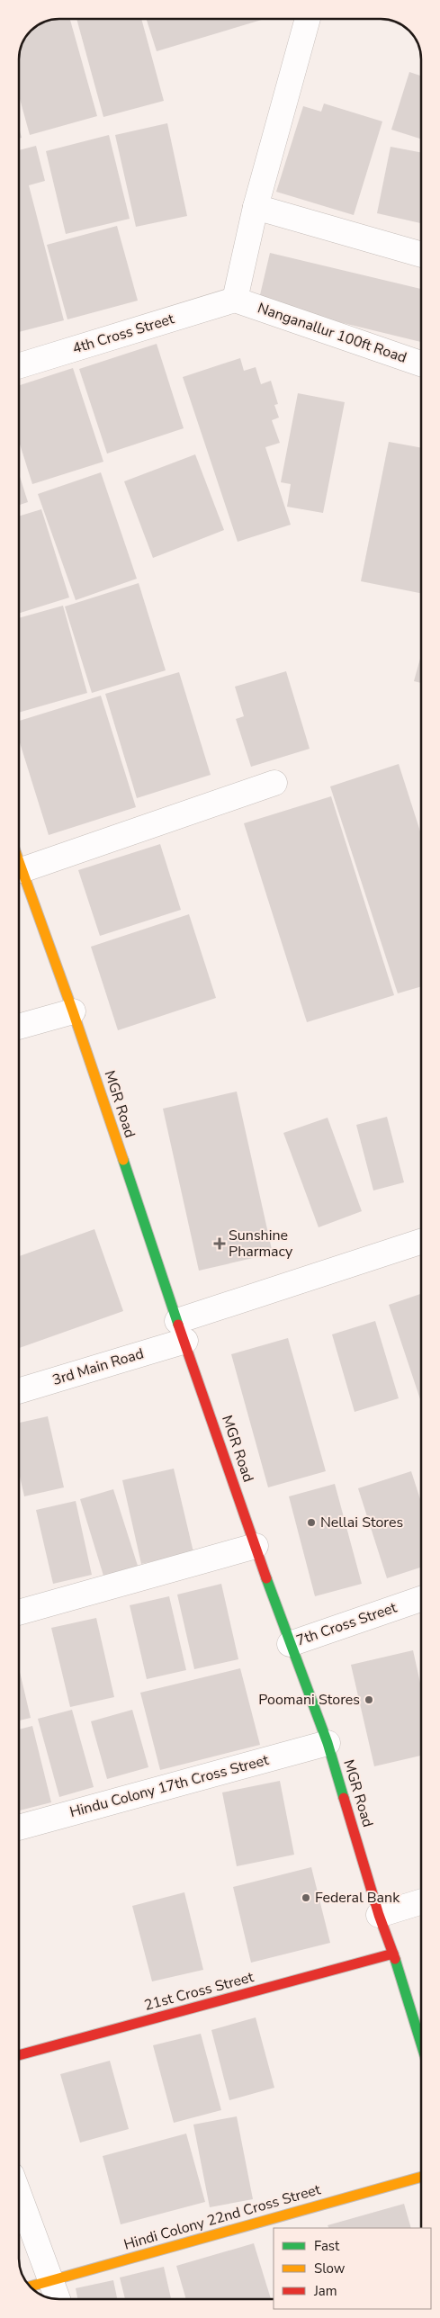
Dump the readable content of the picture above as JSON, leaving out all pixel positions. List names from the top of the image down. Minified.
{"streets":{"street":["Nanganallur 100ft Road","4th Cross Street","MGR Road","3rd Main Road","7th Cross Street","Hindu Colony 17th Cross Street","21st Cross Street","Hindi Colony 22nd Cross Street"]},"crossings":[["Nanganallur 100ft Road","4th Cross Street"],["MGR Road","3rd Main Road"],["MGR Road","7th Cross Street"],["MGR Road","Hindu Colony 17th Cross Street"],["MGR Road","21st Cross Street"]],"places":{"health":["Sunshine Pharmacy"],"other":["Nellai Stores","Poomani Stores","Federal Bank"]},"legend":["Fast","Slow","Jam"]}
